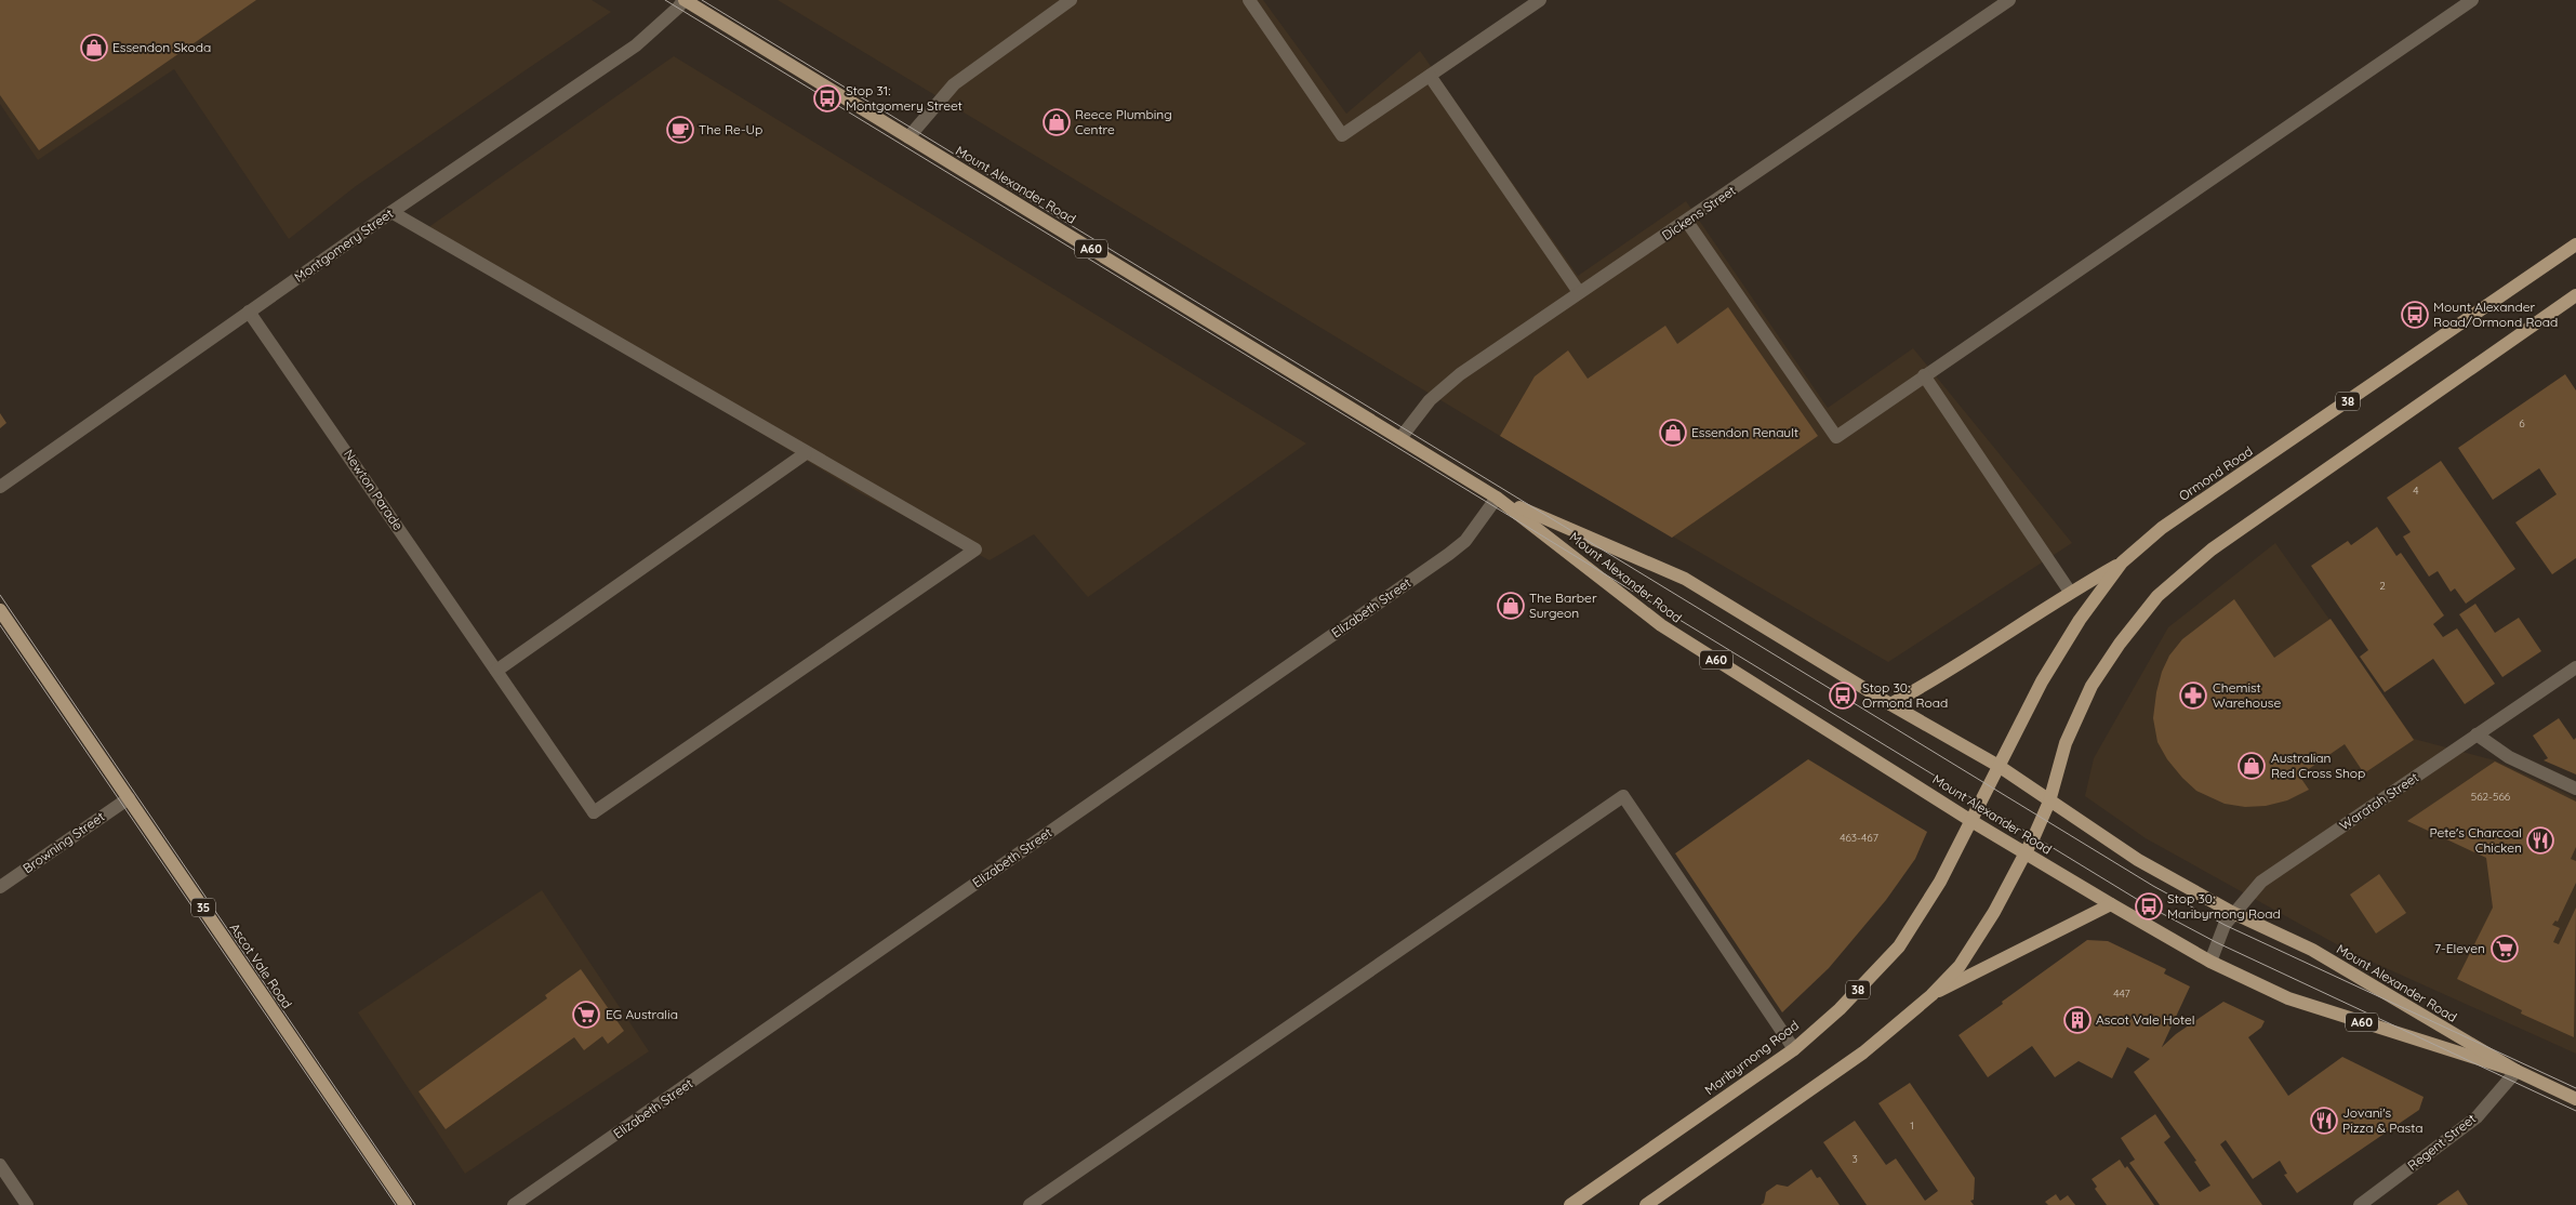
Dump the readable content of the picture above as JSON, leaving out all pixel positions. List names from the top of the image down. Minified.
{"streets":{"main road":["Mount Alexander Road","A60","38","Ormond Road","35","Ascot Vale Road","Maribyrnong Road"],"street":["Dickens Street","Montgomery Street","Newton Parade","Elizabeth Street","Waratah Street","Browning Street","Regent Street"]},"crossings":[["Mount Alexander Road","Dickens Street"],["Mount Alexander Road","Montgomery Street"],["Mount Alexander Road","Ormond Road"],["Mount Alexander Road","Elizabeth Street"],["Mount Alexander Road","Waratah Street"],["Mount Alexander Road","Maribyrnong Road"],["Mount Alexander Road","Regent Street"],["Montgomery Street","Newton Parade"],["Ormond Road","Maribyrnong Road"],["Browning Street","Ascot Vale Road"]],"places":{"shop":["Essendon Skoda","Reece Plumbing Centre","Essendon Renault","The Barber Surgeon","Australian Red Cross Shop"],"bus stop":["Stop 31: Montgomery Street","Mount Alexander Road/Ormond Road","Stop 30: Ormond Road","Stop 30: Maribyrnong Road"],"cafe":["The Re-Up"],"pharmacy":["Chemist Warehouse"],"restaurant":["Pete's Charcoal Chicken","Jovani's Pizza & Pasta"],"supermarket":["7-Eleven","EG Australia"],"building":["Ascot Vale Hotel"]},"house_numbers":["6","4","2","562-566","463-467","447","1","3"]}
